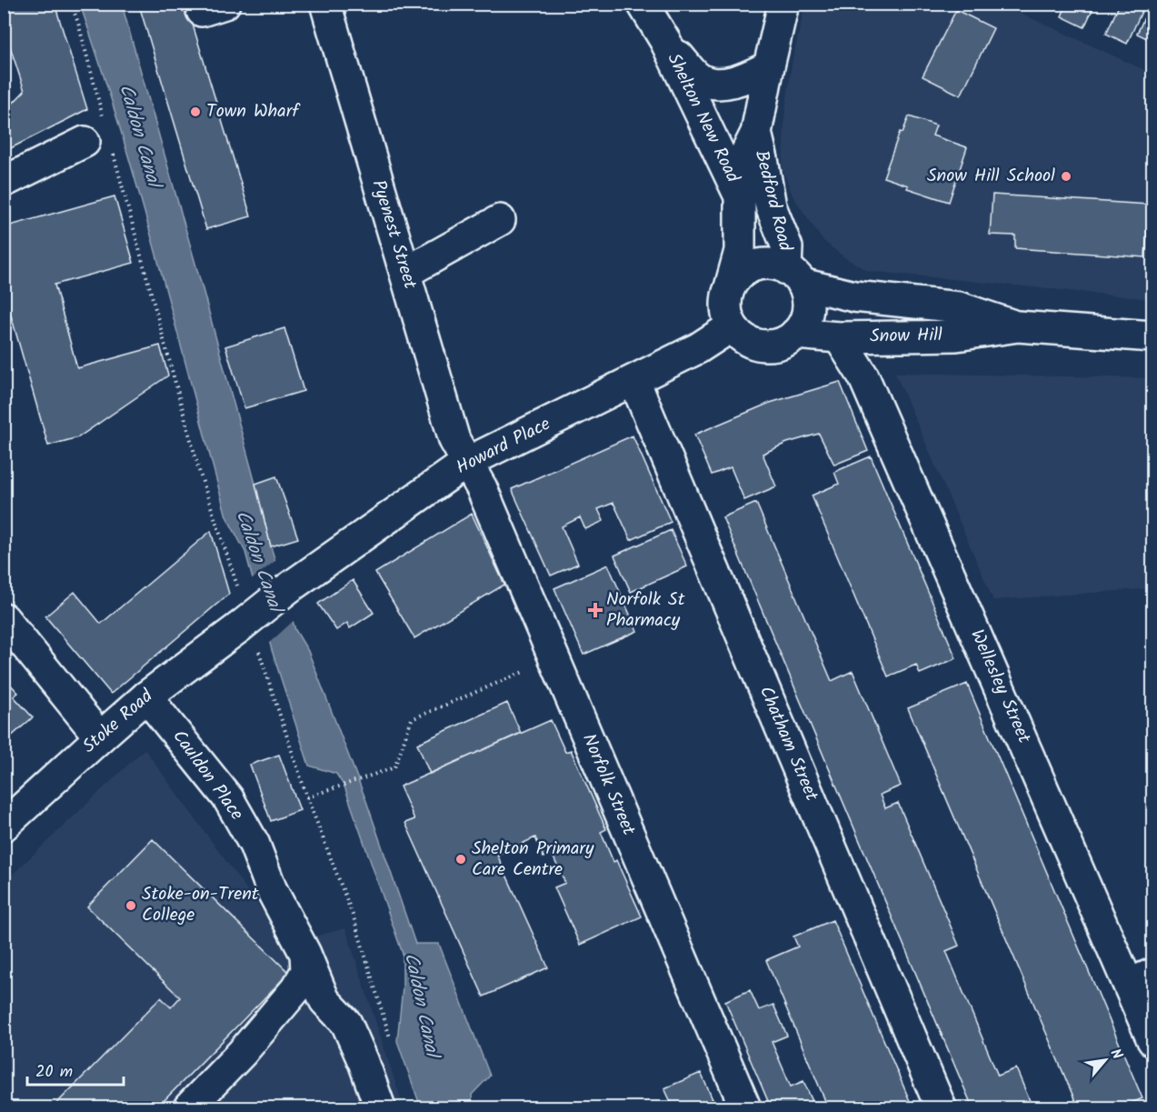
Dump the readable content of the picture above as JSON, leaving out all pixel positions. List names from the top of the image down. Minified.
{"streets":{"street":["Shelton New Road","Bedford Road","Pyenest Street","Snow Hill","Howard Place","Wellesley Street","Stoke Road","Chatham Street","Cauldon Place","Norfolk Street"]},"crossings":[["Shelton New Road","Bedford Road"],["Bedford Road","Snow Hill"],["Bedford Road","Howard Place"],["Pyenest Street","Howard Place"],["Pyenest Street","Norfolk Street"],["Snow Hill","Howard Place"],["Snow Hill","Wellesley Street"],["Howard Place","Stoke Road"],["Howard Place","Chatham Street"],["Howard Place","Norfolk Street"],["Stoke Road","Cauldon Place"]],"water":["Caldon Canal"],"places":{"other":["Town Wharf","Snow Hill School","Shelton Primary Care Centre","Stoke-on-Trent College"],"health":["Norfolk St Pharmacy"]},"scale_bar":"20 m","north":"top right"}
